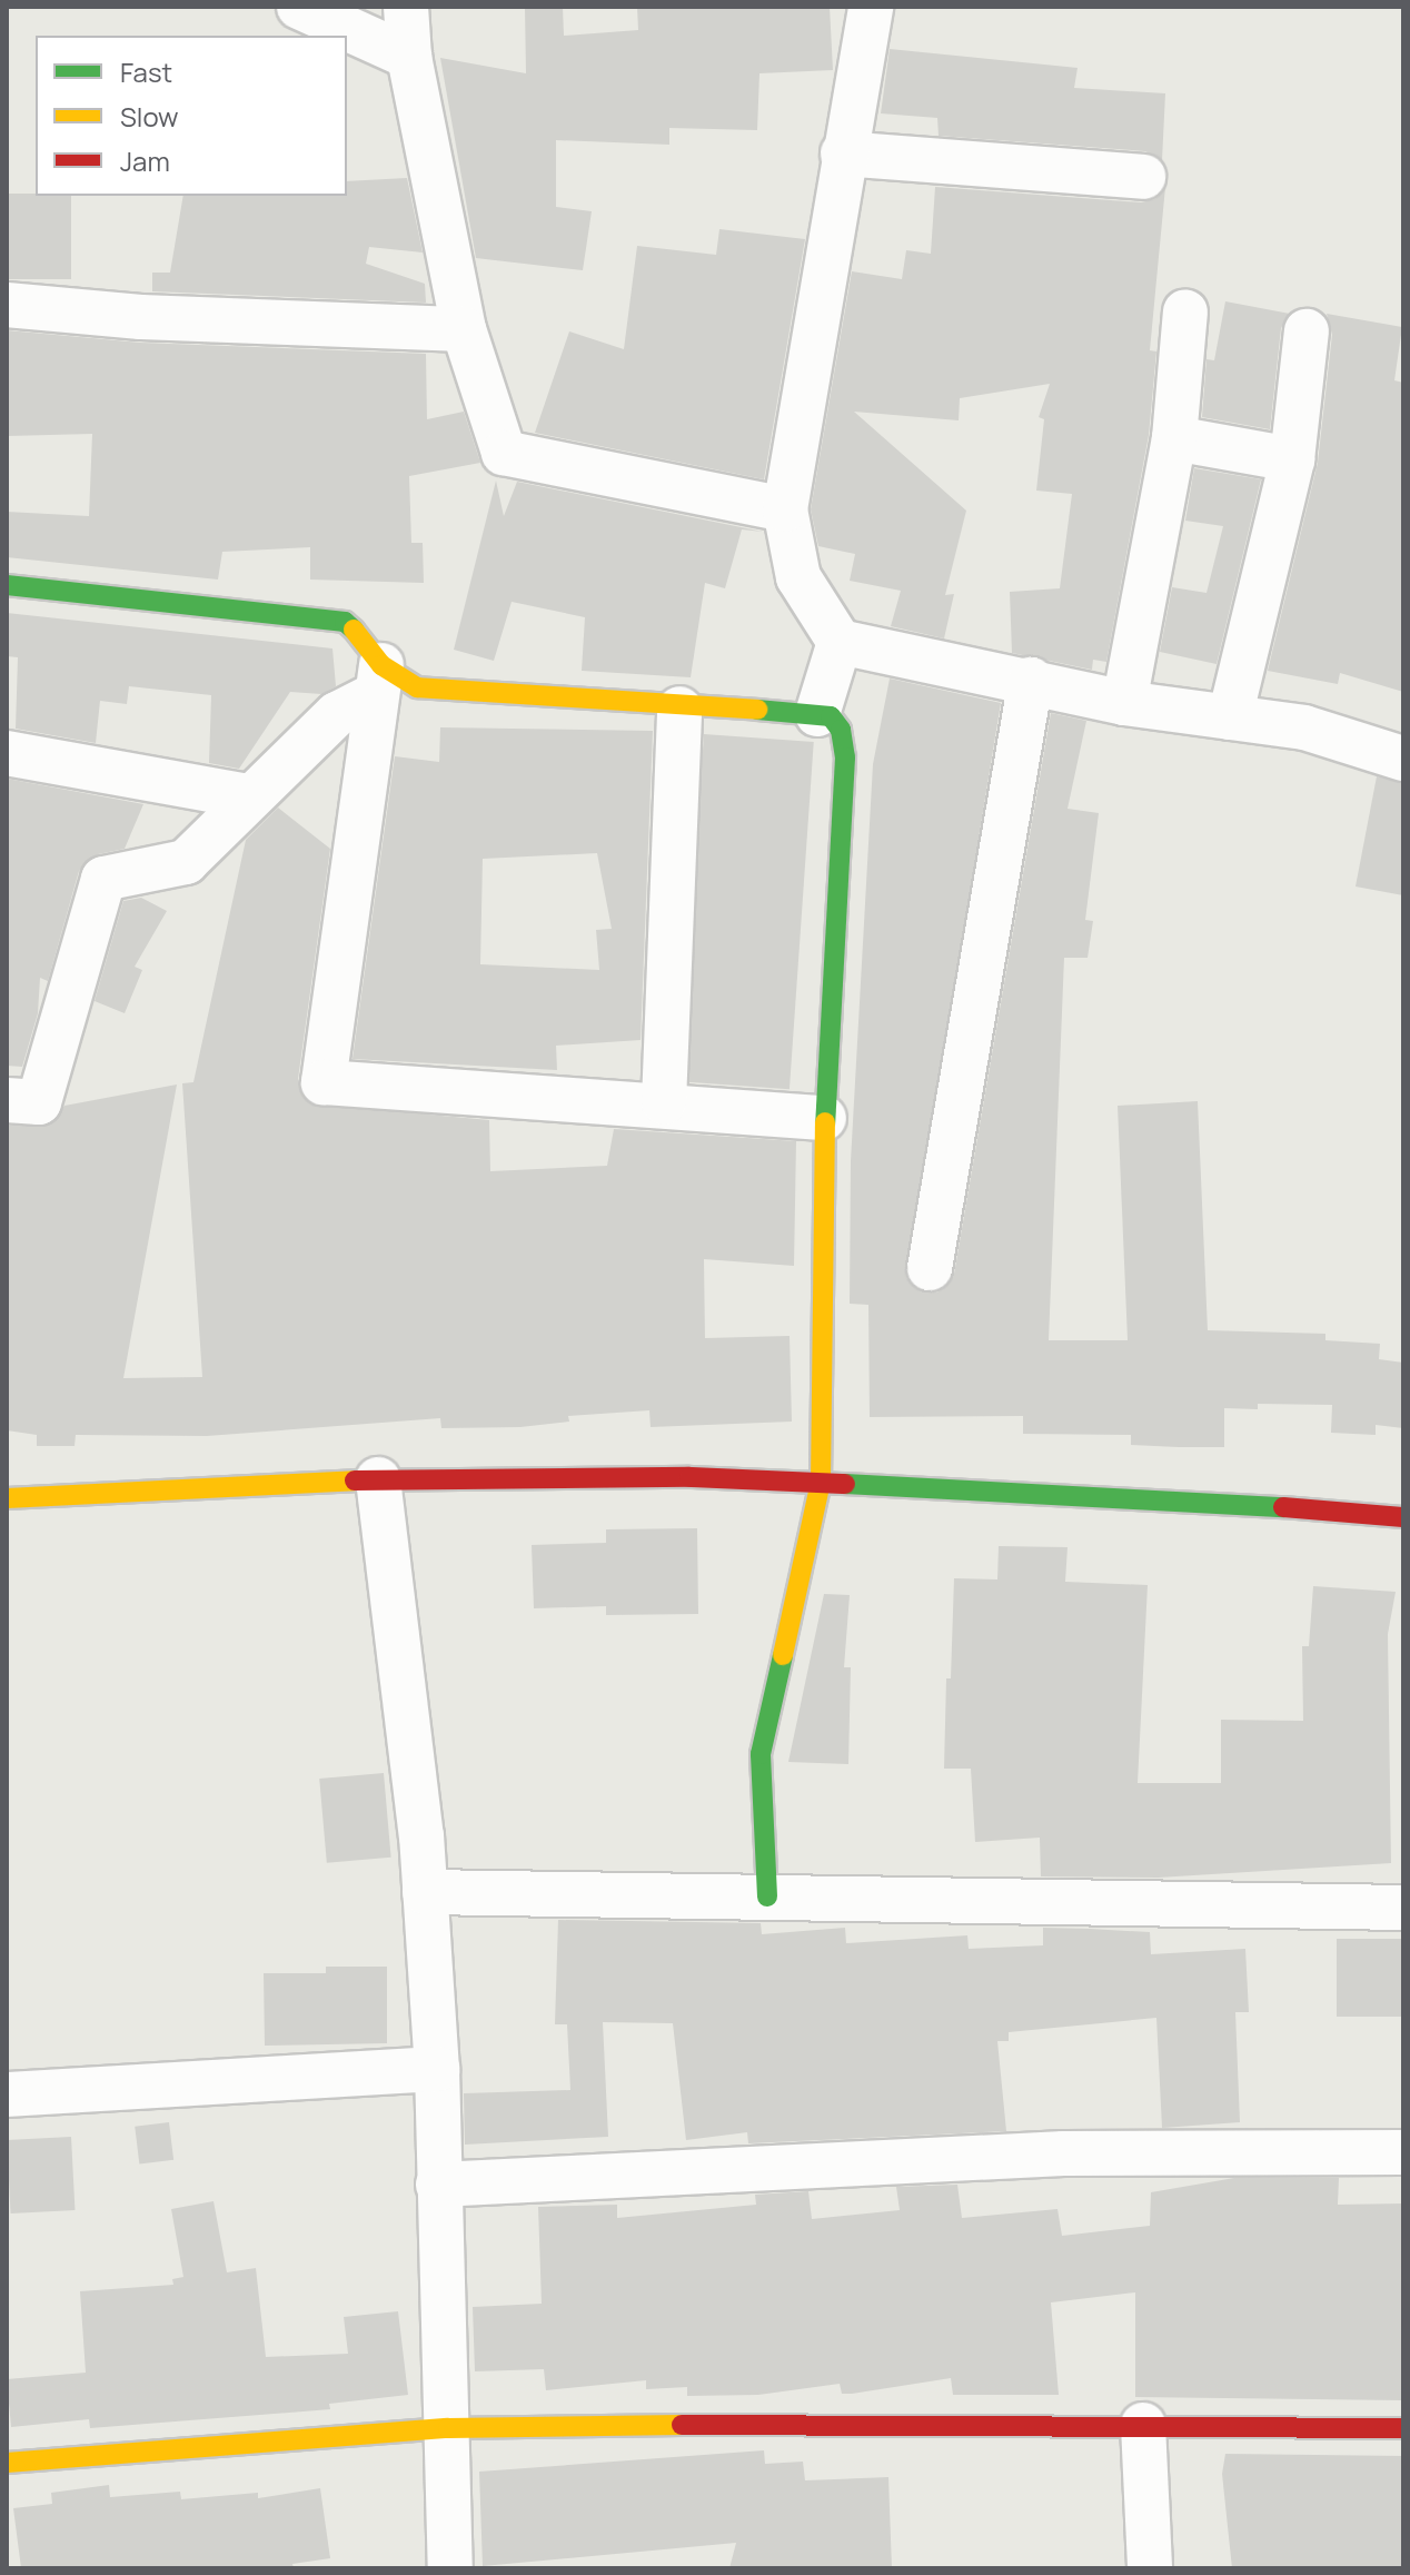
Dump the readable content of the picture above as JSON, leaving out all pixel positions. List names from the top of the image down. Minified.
{"legend":["Fast","Slow","Jam"]}
